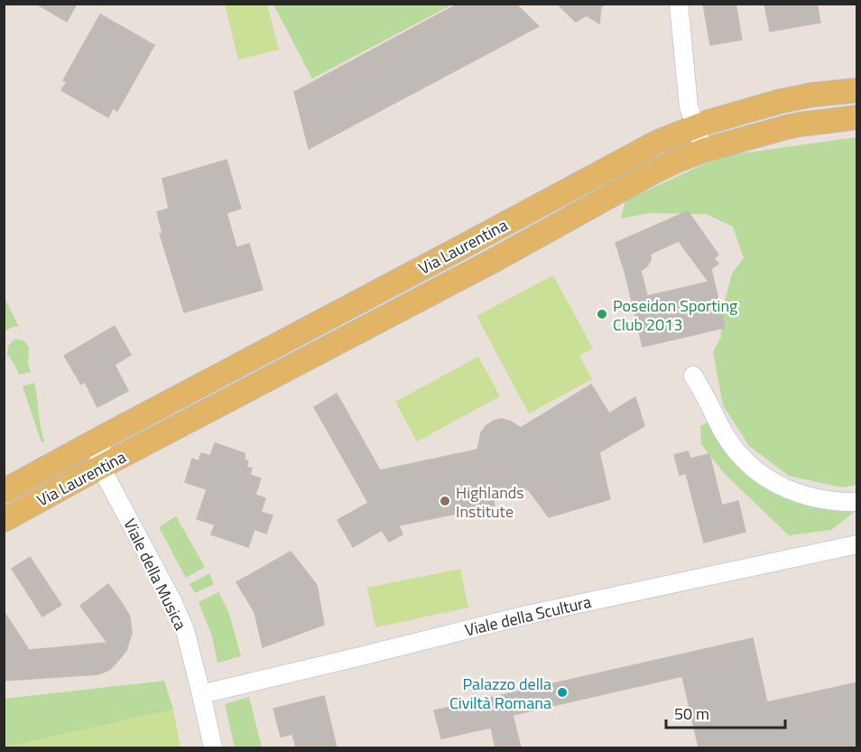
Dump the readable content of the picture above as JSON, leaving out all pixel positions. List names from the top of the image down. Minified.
{"streets":{"main road":["Via Laurentina"],"street":["Viale della Musica","Viale della Scultura"]},"crossings":[["Via Laurentina","Viale della Musica"],["Viale della Musica","Viale della Scultura"]],"places":["Poseidon Sporting Club 2013","Highlands Institute","Palazzo della Civiltà Romana"],"scale_bar":"50 m"}
